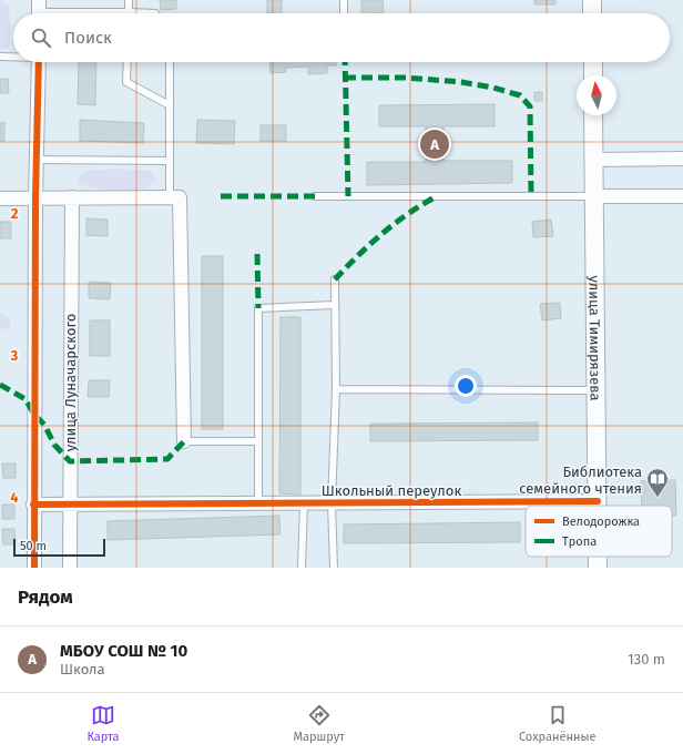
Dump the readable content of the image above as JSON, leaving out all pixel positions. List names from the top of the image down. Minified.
{"streets":{"street":["улица Тимирязева","улица Луначарского","Школьный переулок"]},"crossings":[["улица Тимирязева","Школьный переулок"],["улица Луначарского","Школьный переулок"]],"places":{"library":["Библиотека семейного чтения"]},"legend":["Велодорожка","Тропа"],"scale_bar":"50 m","north":"top","page":{"search":"Поиск","pins":"A","scale":"50 m","heading":"Рядом","list":[{"mark":"A","name":"МБОУ СОШ № 10","note":"Школа","value":"130 m"}],"nav":["Карта","Маршрут","Сохранённые"]},"grid":{"rows":["2","3","4"]}}
